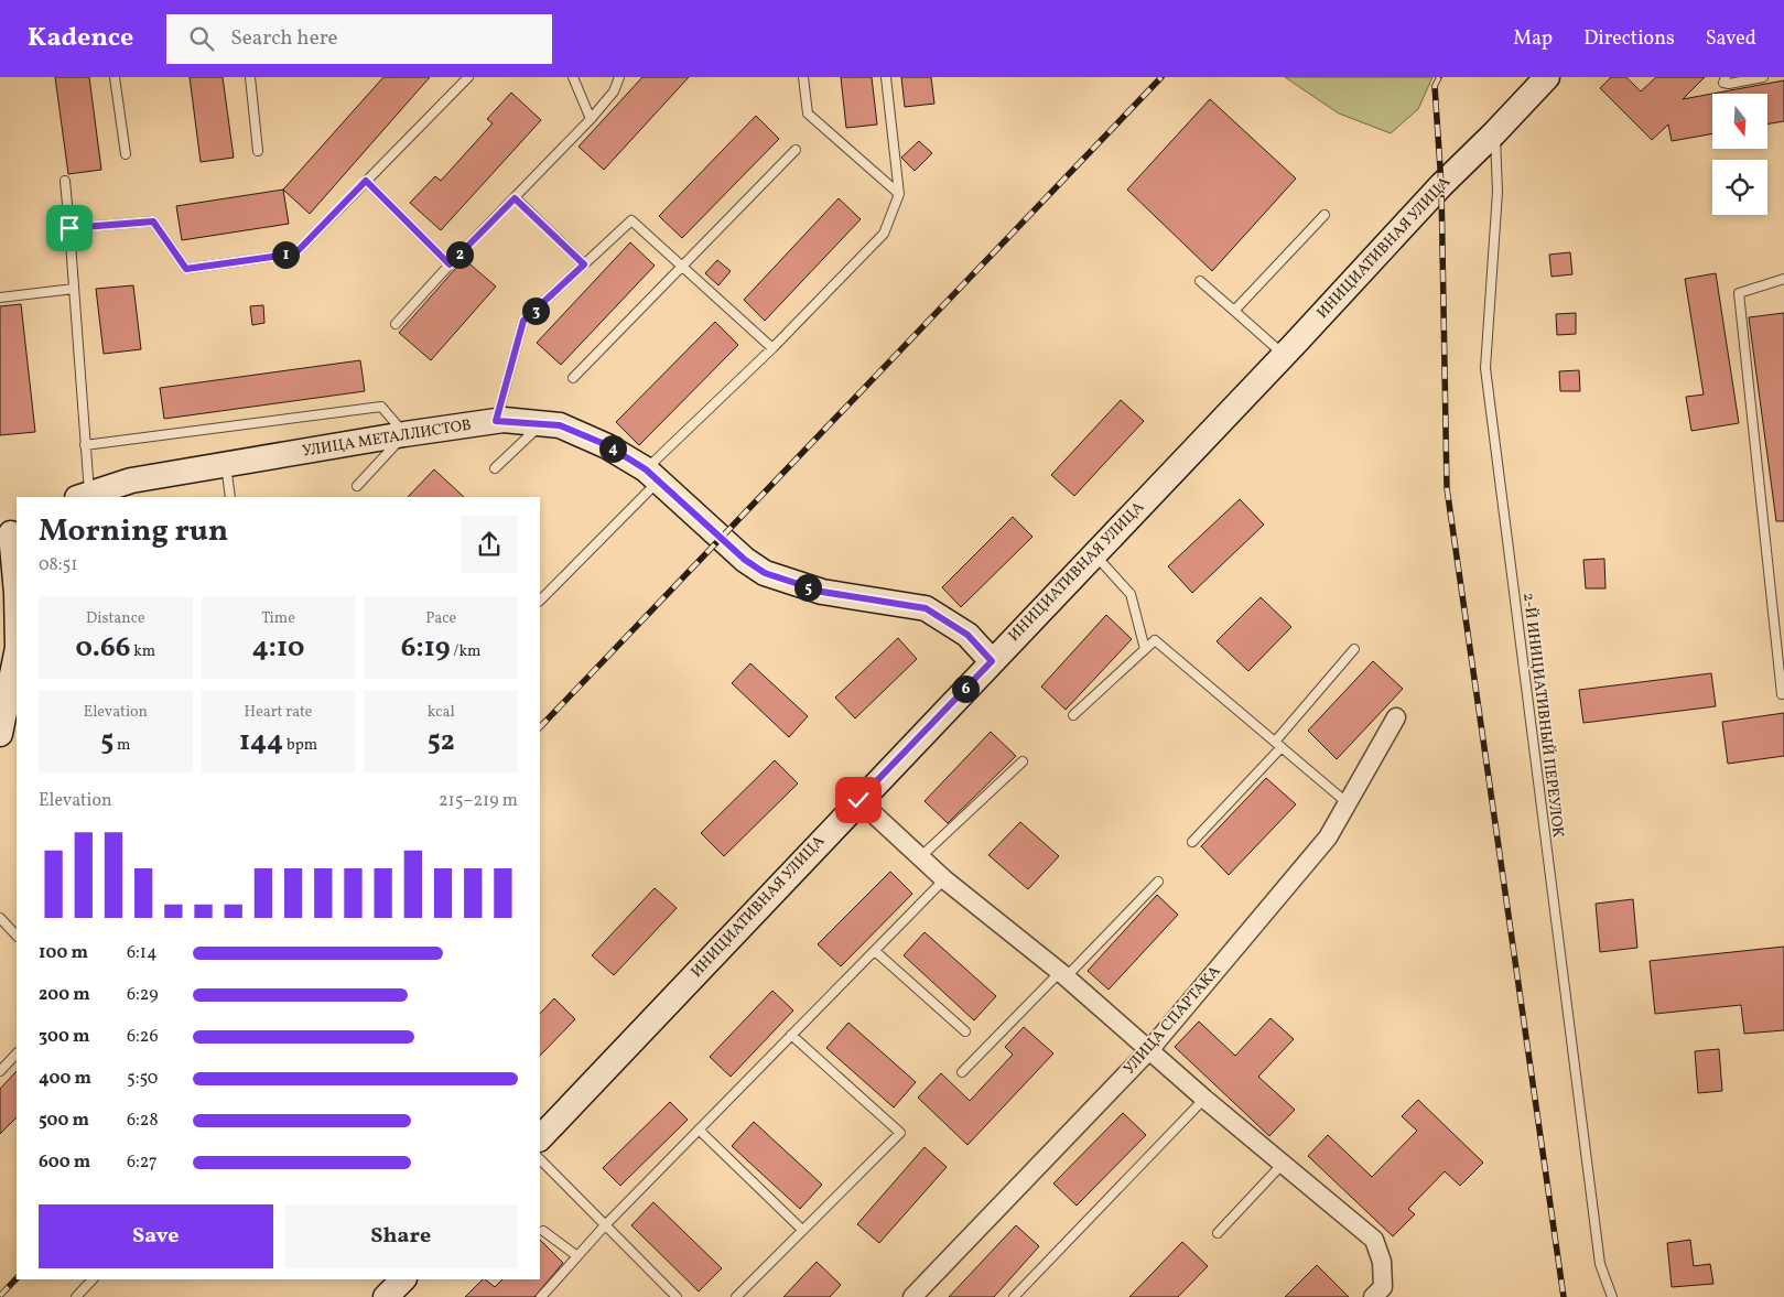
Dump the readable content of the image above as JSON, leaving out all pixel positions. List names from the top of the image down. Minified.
{"streets":{"main road":["ИНИЦИАТИВНАЯ УЛИЦА","УЛИЦА МЕТАЛЛИСТОВ"],"street":["УЛИЦА СПАРТАКА"],"lane":["2-Й ИНИЦИАТИВНЫЙ ПЕРЕУЛОК"]},"crossings":[["ИНИЦИАТИВНАЯ УЛИЦА","УЛИЦА МЕТАЛЛИСТОВ"],["ИНИЦИАТИВНАЯ УЛИЦА","2-Й ИНИЦИАТИВНЫЙ ПЕРЕУЛОК"]],"north":"bottom","page":{"header":"Kadence","search":"Search here","nav":["Map","Directions","Saved"],"pins":["1","2","3","4","5","6"],"heading":["Morning run","08:51"],"stats":[["Distance","0.66 km"],["Time","4:10"],["Pace","6:19 /km"],["Elevation","5 m"],["Heart rate","144 bpm"],["kcal","52"]],"chart":["Elevation","215–219 m"],"list":[{"name":"100 m","note":"6:14"},{"name":"200 m","note":"6:29"},{"name":"300 m","note":"6:26"},{"name":"400 m","note":"5:50"},{"name":"500 m","note":"6:28"},{"name":"600 m","note":"6:27"}],"buttons":["Save","Share"]}}
